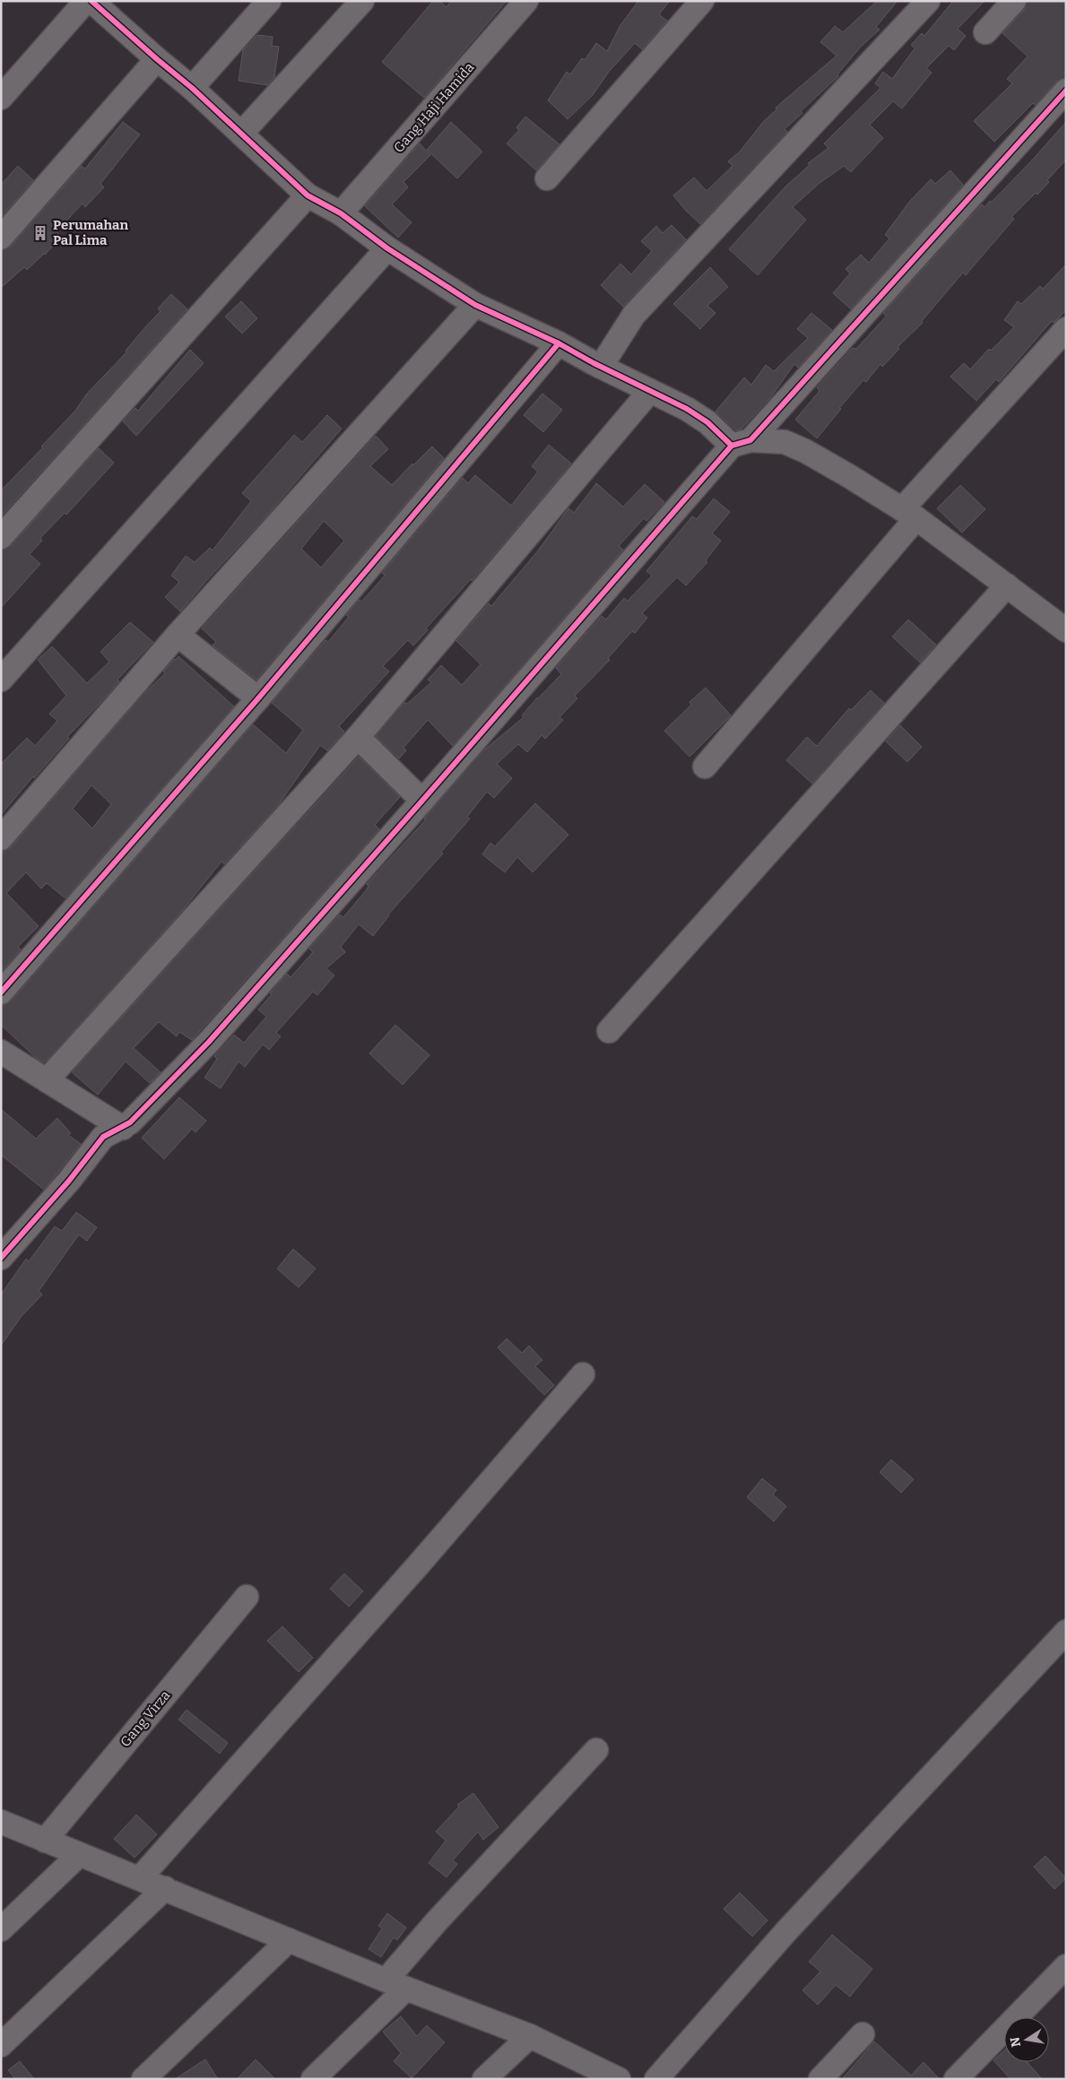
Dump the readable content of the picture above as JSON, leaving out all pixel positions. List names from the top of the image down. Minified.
{"streets":{"street":["Gang Haji Hamida","Gang Virza"]},"places":{"building":["Perumahan Pal Lima"]},"north":"left"}
